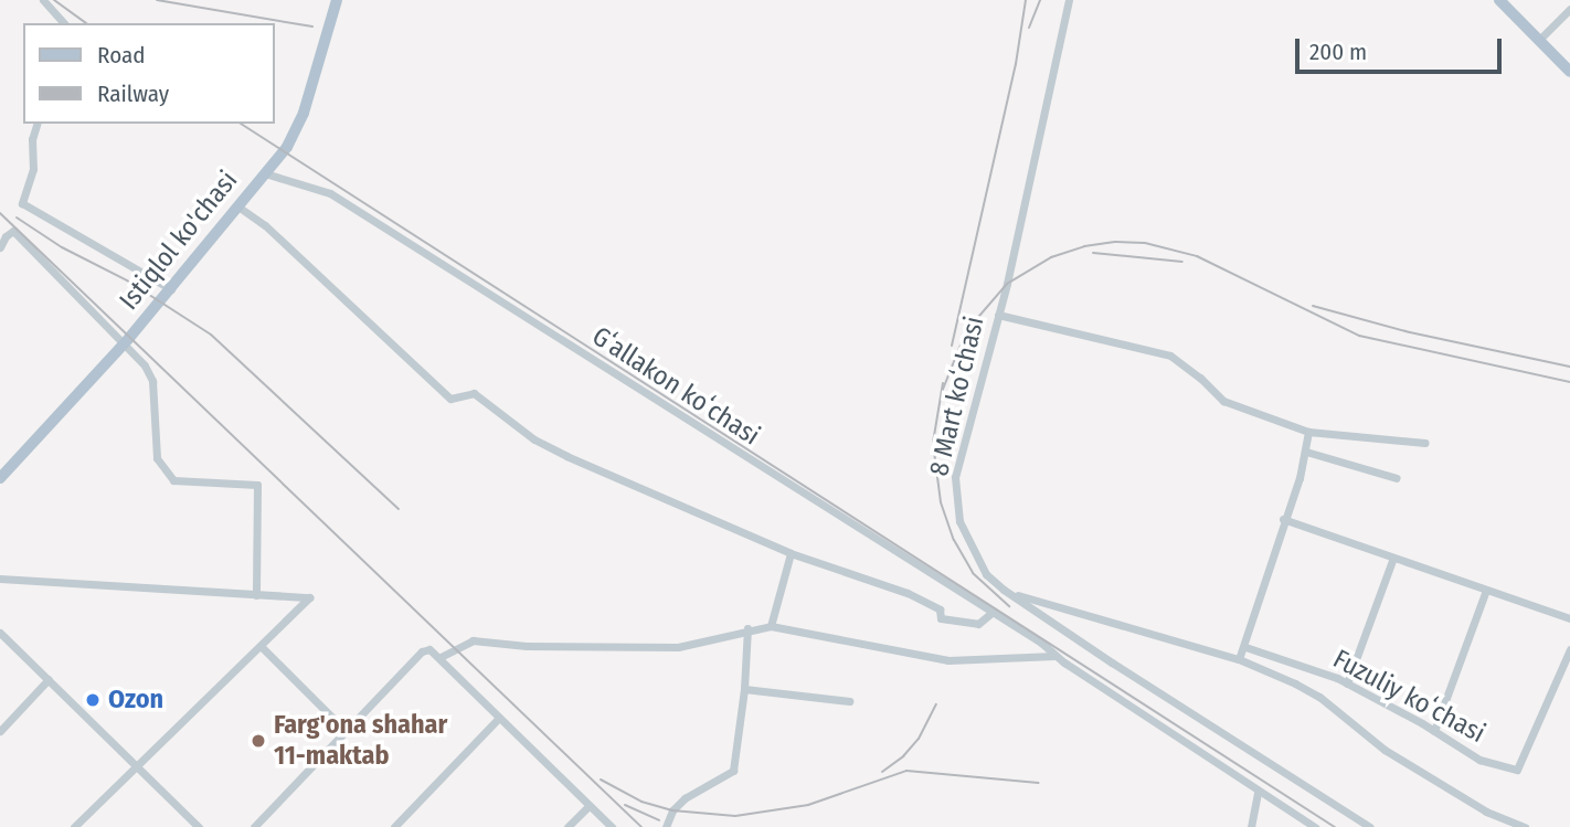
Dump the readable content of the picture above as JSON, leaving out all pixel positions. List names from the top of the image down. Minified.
{"streets":{"main road":["Istiqlol ko'chasi"],"street":["Gʻallakon koʻchasi","8 Mart koʻchasi","Fuzuliy koʻchasi"]},"crossings":[["Istiqlol ko'chasi","Gʻallakon koʻchasi"],["8 Mart koʻchasi","Fuzuliy koʻchasi"]],"places":["Ozon","Farg'ona shahar 11-maktab"],"legend":["Road","Railway"],"scale_bar":"200 m"}
